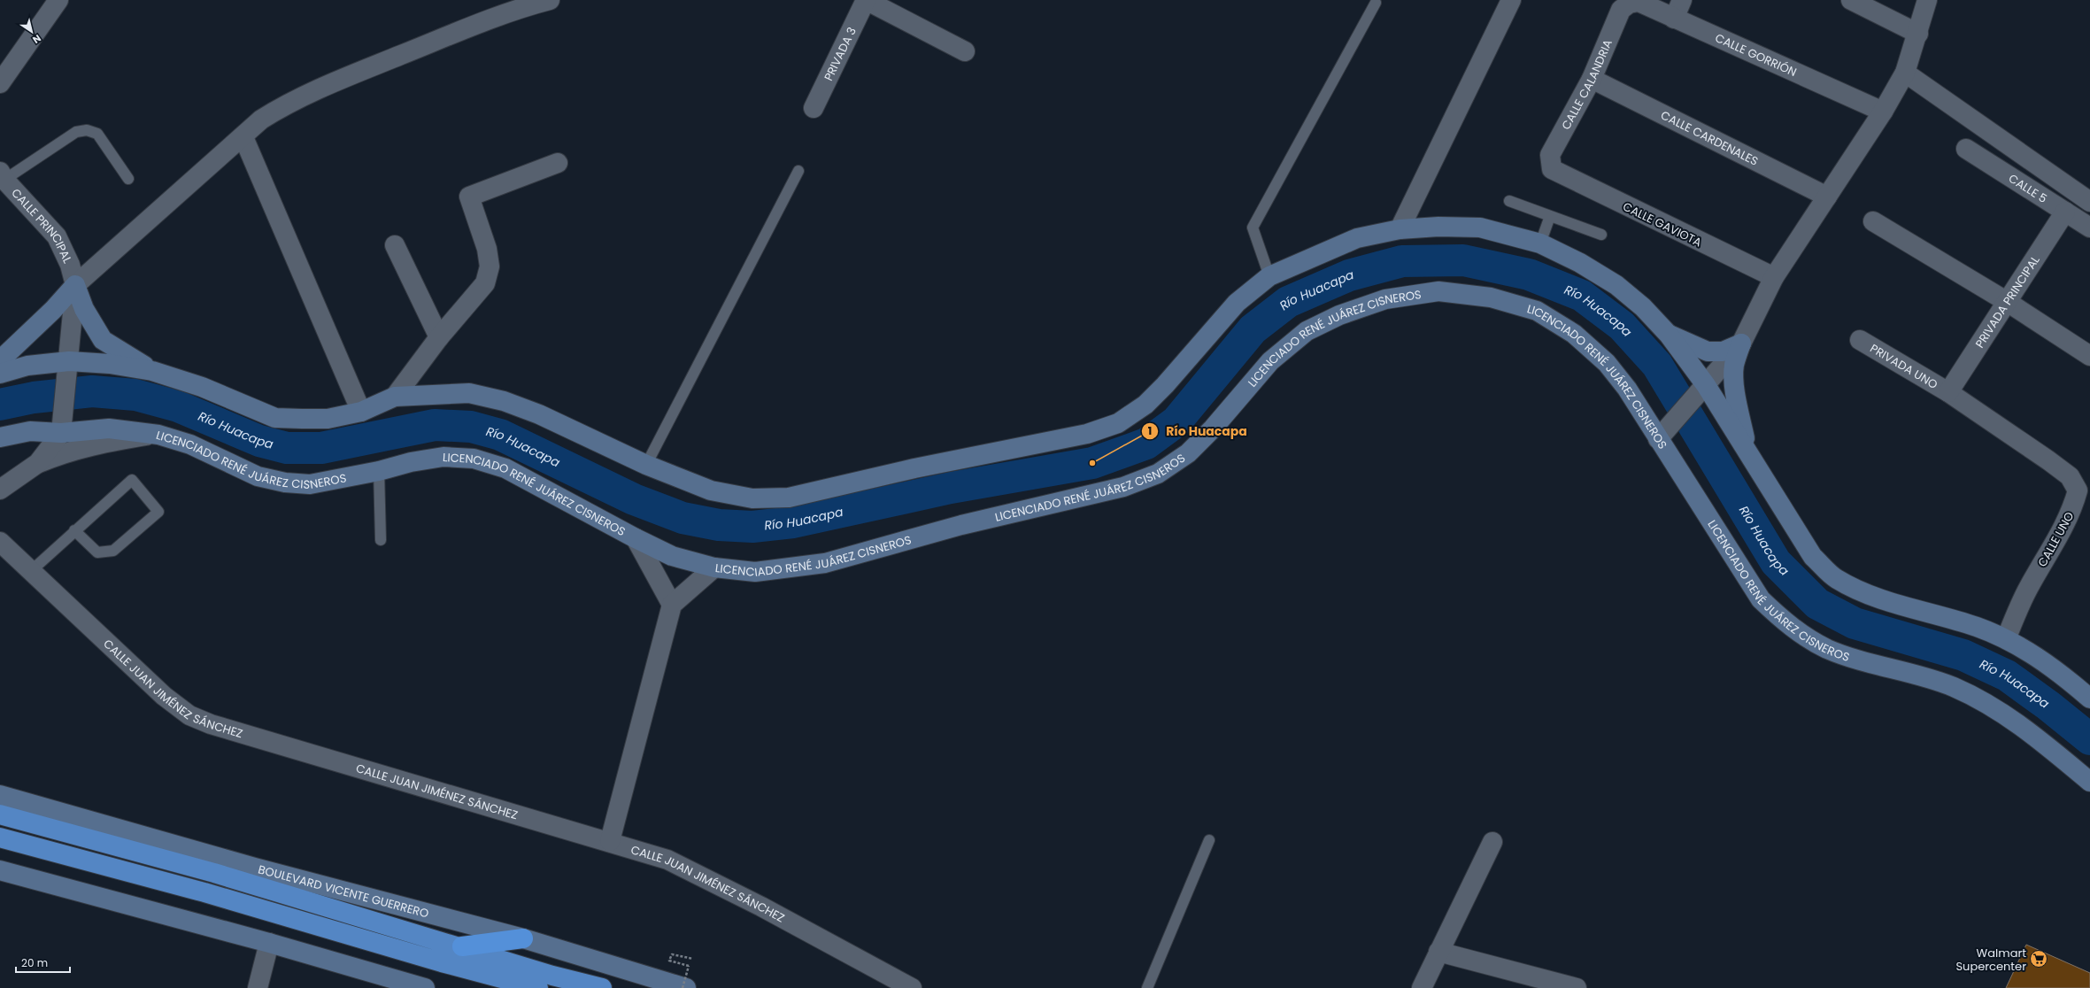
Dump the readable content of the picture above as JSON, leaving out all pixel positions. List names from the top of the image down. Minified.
{"streets":{"highway":["BOULEVARD VICENTE GUERRERO"],"main road":["LICENCIADO RENÉ JUÁREZ CISNEROS"],"street":["PRIVADA 3","CALLE GORRIÓN","CALLE CALANDRIA","CALLE CARDENALES","CALLE 5","CALLE GAVIOTA","CALLE PRINCIPAL","PRIVADA PRINCIPAL","PRIVADA UNO","CALLE UNO","CALLE JUAN JIMÉNEZ SÁNCHEZ"]},"crossings":[["CALLE GORRIÓN","CALLE CALANDRIA"],["CALLE CALANDRIA","CALLE CARDENALES"],["CALLE CALANDRIA","CALLE GAVIOTA"],["CALLE 5","PRIVADA PRINCIPAL"],["CALLE PRINCIPAL","LICENCIADO RENÉ JUÁREZ CISNEROS"],["PRIVADA PRINCIPAL","PRIVADA UNO"],["PRIVADA PRINCIPAL","CALLE UNO"],["PRIVADA UNO","CALLE UNO"]],"water":["Río Huacapa"],"places":{"other":["Río Huacapa"],"supermarket":["Walmart Supercenter"]},"scale_bar":"20 m","north":"bottom right"}
